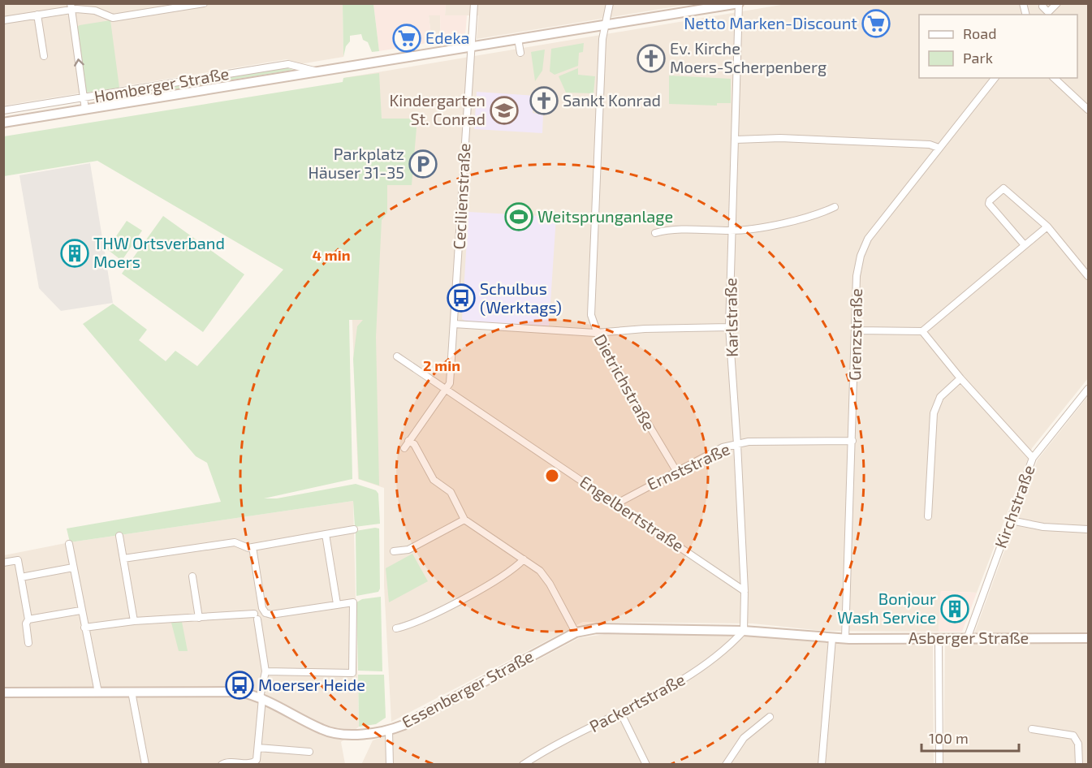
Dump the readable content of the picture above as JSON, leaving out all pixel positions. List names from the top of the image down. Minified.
{"streets":{"street":["Homberger Straße","Cecilienstraße","Karlstraße","Grenzstraße","Dietrichstraße","Ernststraße","Kirchstraße","Engelbertstraße","Asberger Straße","Essenberger Straße","Packertstraße"]},"crossings":[["Homberger Straße","Cecilienstraße"],["Homberger Straße","Karlstraße"],["Homberger Straße","Dietrichstraße"],["Cecilienstraße","Engelbertstraße"],["Karlstraße","Ernststraße"],["Karlstraße","Engelbertstraße"],["Karlstraße","Essenberger Straße"],["Karlstraße","Packertstraße"],["Grenzstraße","Ernststraße"],["Grenzstraße","Asberger Straße"],["Grenzstraße","Essenberger Straße"],["Dietrichstraße","Ernststraße"],["Ernststraße","Engelbertstraße"],["Kirchstraße","Asberger Straße"],["Asberger Straße","Essenberger Straße"],["Essenberger Straße","Packertstraße"]],"places":{"supermarket":["Netto Marken-Discount","Edeka"],"church":["Ev. Kirche Moers-Scherpenberg","Sankt Konrad"],"school or university":["Kindergarten St. Conrad"],"parking":["Parkplatz Häuser 31-35"],"sports":["Weitsprunganlage"],"building":["THW Ortsverband Moers","Bonjour Wash Service"],"bus stop":["Schulbus (Werktags)","Moerser Heide"]},"legend":["Road","Park"],"scale_bar":"100 m","rings":["4 min","2 min"]}
